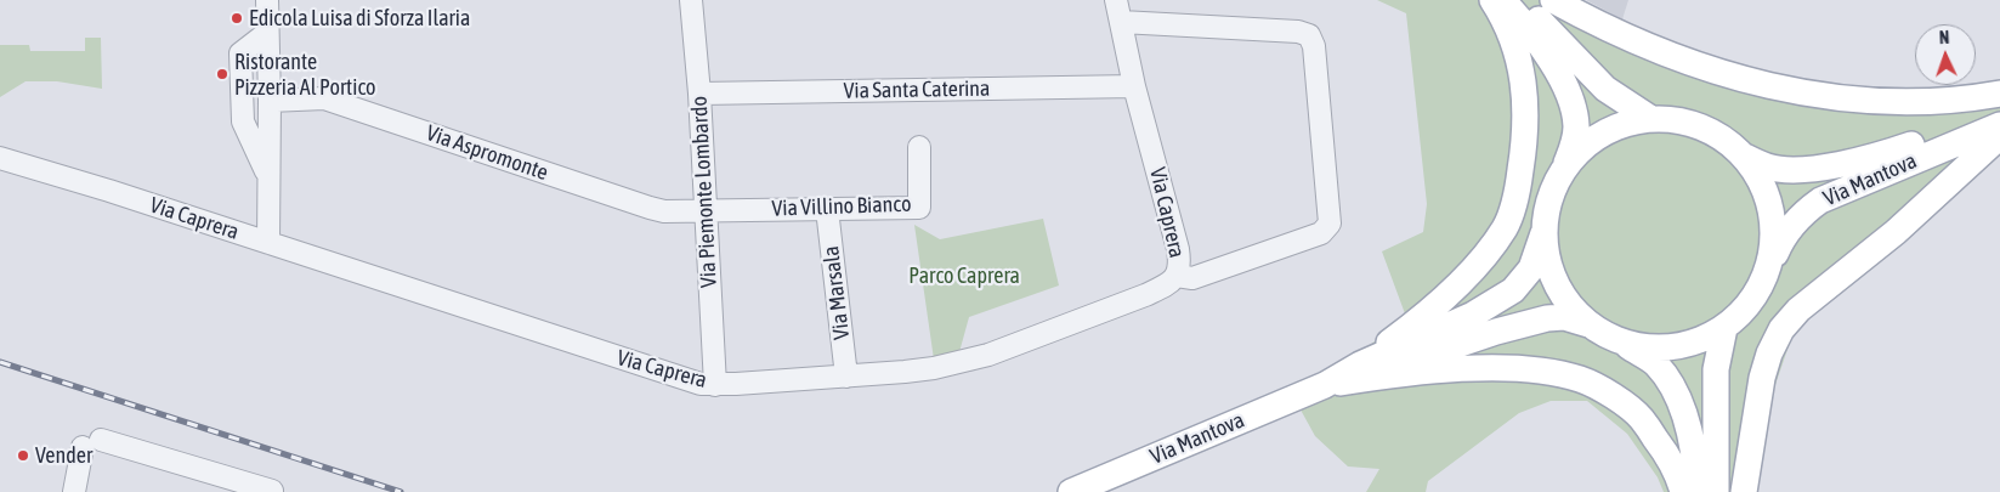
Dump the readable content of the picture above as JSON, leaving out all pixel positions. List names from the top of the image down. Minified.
{"streets":{"main road":["Via Mantova"],"street":["Via Santa Caterina","Via Aspromonte","Via Piemonte Lombardo","Via Villino Bianco","Via Caprera","Via Marsala"]},"crossings":[["Via Santa Caterina","Via Piemonte Lombardo"],["Via Santa Caterina","Via Caprera"],["Via Aspromonte","Via Piemonte Lombardo"],["Via Aspromonte","Via Villino Bianco"],["Via Piemonte Lombardo","Via Villino Bianco"],["Via Piemonte Lombardo","Via Caprera"],["Via Villino Bianco","Via Marsala"],["Via Caprera","Via Marsala"]],"parks":["Parco Caprera"],"places":["Edicola Luisa di Sforza Ilaria","Ristorante Pizzeria Al Portico","Vender"],"north":"top"}
